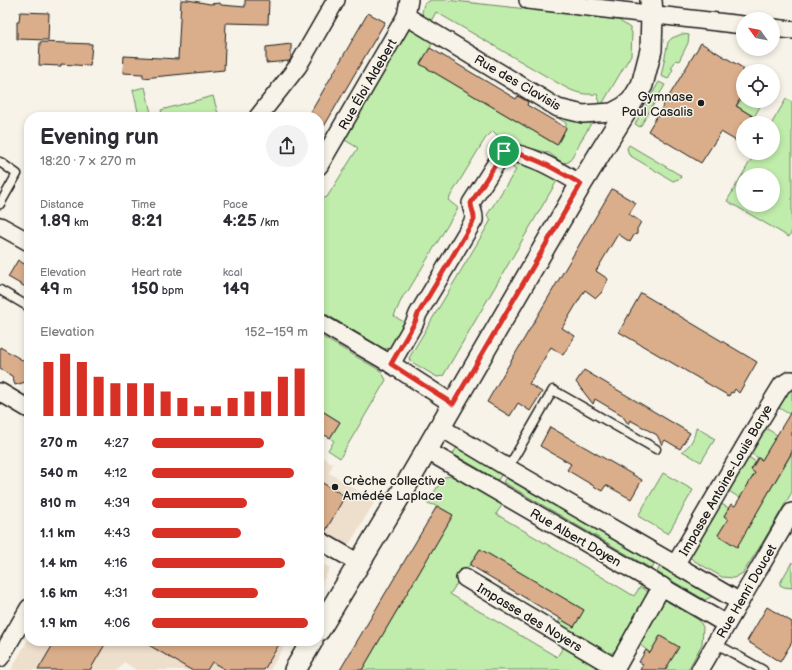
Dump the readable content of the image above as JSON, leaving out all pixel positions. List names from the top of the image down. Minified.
{"streets":{"street":["Rue des Clavisis","Rue Éloi Aldebert","Impasse Antoine-Louis Barye","Rue Albert Doyen","Rue Henri Doucet","Impasse des Noyers"]},"crossings":[["Rue des Clavisis","Rue Éloi Aldebert"],["Impasse Antoine-Louis Barye","Rue Albert Doyen"],["Rue Albert Doyen","Rue Henri Doucet"]],"places":["Gymnase Paul Casalis","Crèche collective Amédée Laplace"],"north":"top left","page":{"map_buttons":["+","−"],"heading":["Evening run","18:20 · 7 × 270 m"],"stats":[["Distance","1.89 km"],["Time","8:21"],["Pace","4:25 /km"],["Elevation","49 m"],["Heart rate","150 bpm"],["kcal","149"]],"chart":["Elevation","152–159 m"],"list":[{"name":"270 m","note":"4:27"},{"name":"540 m","note":"4:12"},{"name":"810 m","note":"4:39"},{"name":"1.1 km","note":"4:43"},{"name":"1.4 km","note":"4:16"},{"name":"1.6 km","note":"4:31"},{"name":"1.9 km","note":"4:06"}]}}
